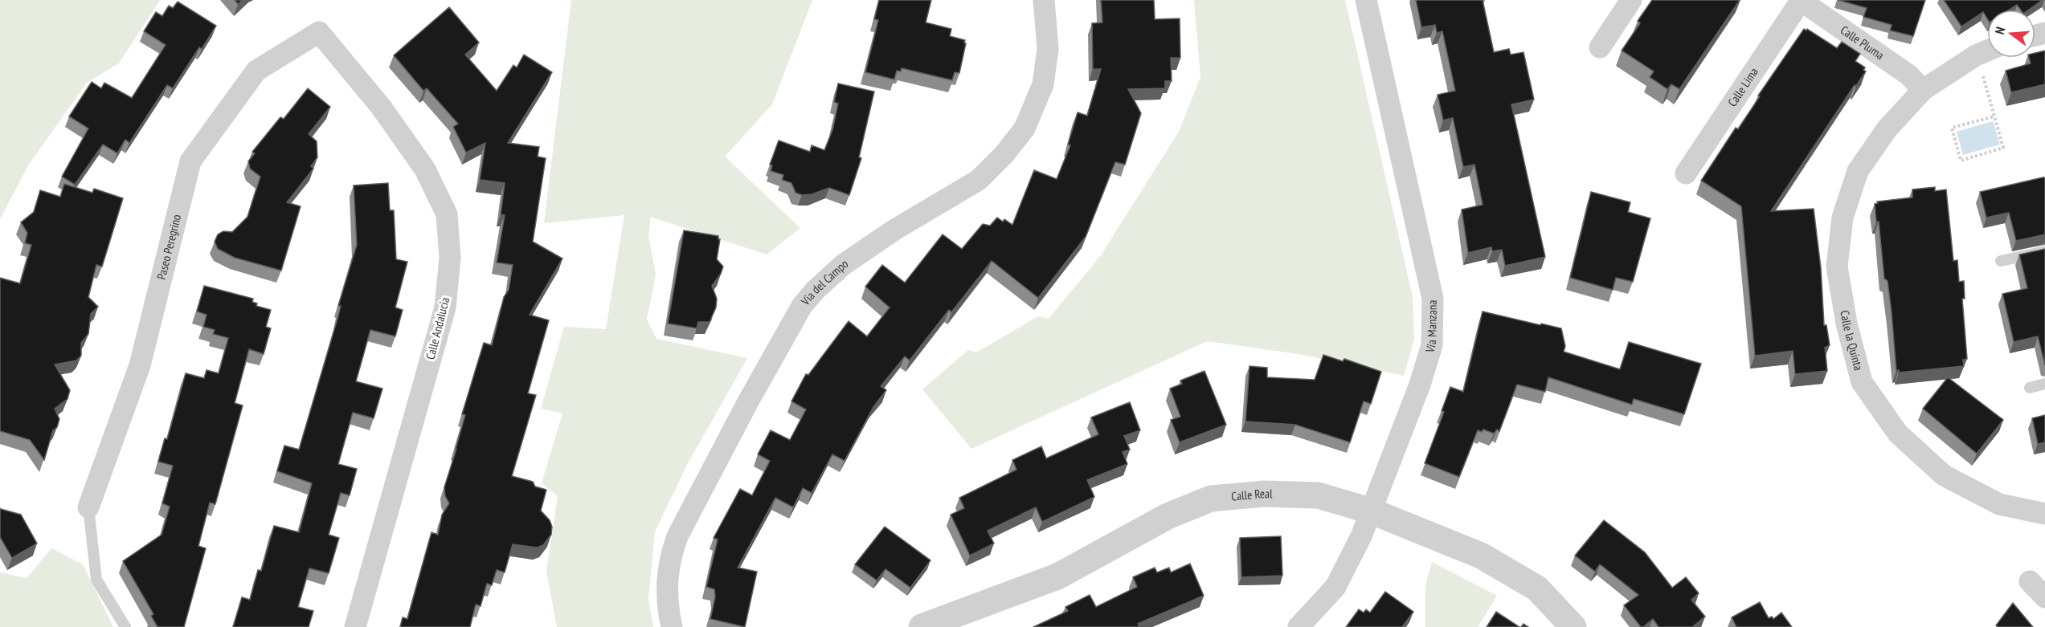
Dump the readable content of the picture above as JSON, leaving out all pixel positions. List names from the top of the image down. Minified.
{"streets":{"street":["Calle Pluma","Calle Lima","Paseo Peregrino","Via del Campo","Via Manzana","Calle Andalucia","Calle la Quinta","Calle Real"]},"crossings":[["Calle Pluma","Calle Lima"],["Calle Pluma","Calle la Quinta"],["Paseo Peregrino","Calle Andalucia"],["Via Manzana","Calle Real"]],"north":"left"}
